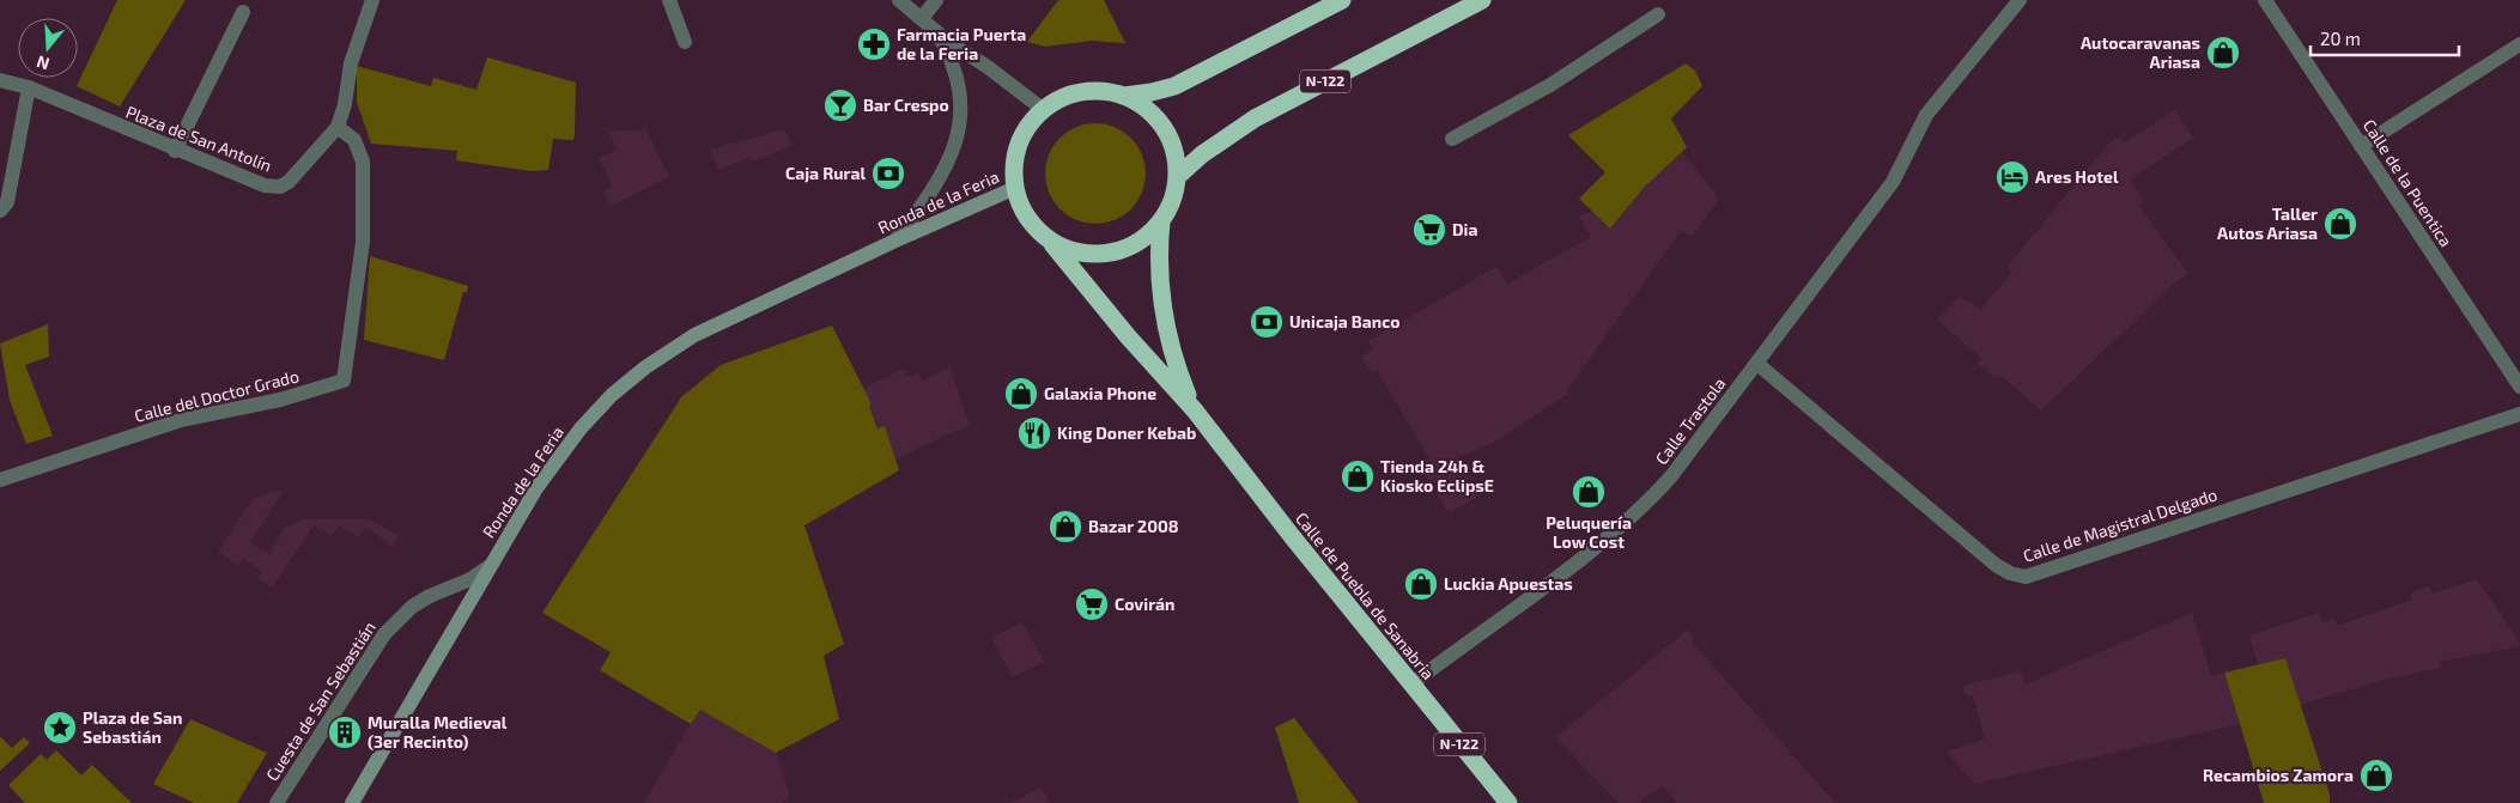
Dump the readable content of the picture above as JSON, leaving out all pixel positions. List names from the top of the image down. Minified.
{"streets":{"highway":["N-122","Calle de Puebla de Sanabria"],"main road":["Ronda de la Feria"],"street":["Plaza de San Antolín","Calle de la Puentica","Calle del Doctor Grado","Calle Trastola","Calle de Magistral Delgado","Cuesta de San Sebastián"]},"crossings":[["N-122","Ronda de la Feria"],["N-122","Calle de Puebla de Sanabria"],["Plaza de San Antolín","Calle del Doctor Grado"],["Ronda de la Feria","Calle de Puebla de Sanabria"],["Ronda de la Feria","Cuesta de San Sebastián"],["Calle Trastola","Calle de Magistral Delgado"],["Calle Trastola","Calle de Puebla de Sanabria"]],"places":{"pharmacy":["Farmacia Puerta de la Feria"],"shop":["Autocaravanas Ariasa","Taller Autos Ariasa","Galaxia Phone","Tienda 24h & Kiosko EclipsE","Peluquería Low Cost","Bazar 2008","Luckia Apuestas","Recambios Zamora"],"bar":["Bar Crespo"],"bank":["Caja Rural","Unicaja Banco"],"hotel":["Ares Hotel"],"supermarket":["Dia","Covirán"],"restaurant":["King Doner Kebab"],"place":["Plaza de San Sebastián"],"building":["Muralla Medieval (3er Recinto)"]},"scale_bar":"20 m","north":"bottom"}
